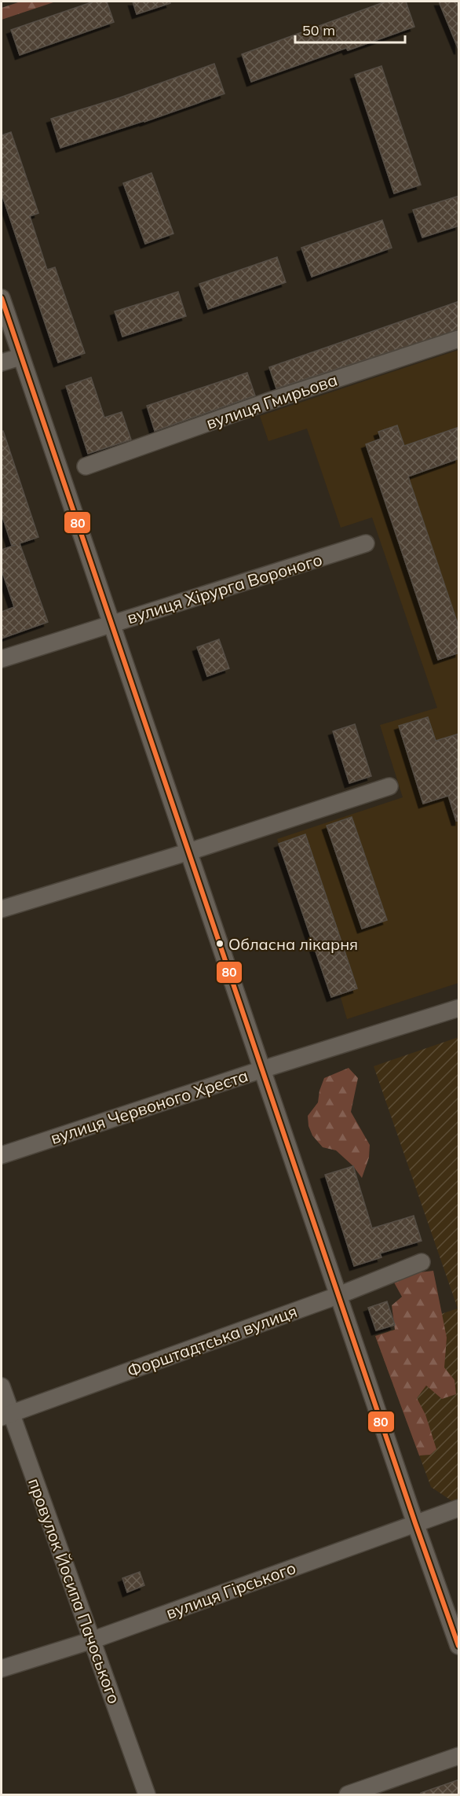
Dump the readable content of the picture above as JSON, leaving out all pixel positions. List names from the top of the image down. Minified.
{"streets":{"street":["вулиця Гмирьова","вулиця Хірурга Вороного","вулиця Червоного Хреста","Форштадтська вулиця","вулиця Гірського","провулок Йосипа Пачоського"]},"crossings":[["Форштадтська вулиця","провулок Йосипа Пачоського"],["вулиця Гірського","провулок Йосипа Пачоського"]],"places":["Обласна лікарня"],"lines":["transit line 80"],"scale_bar":"50 m"}
